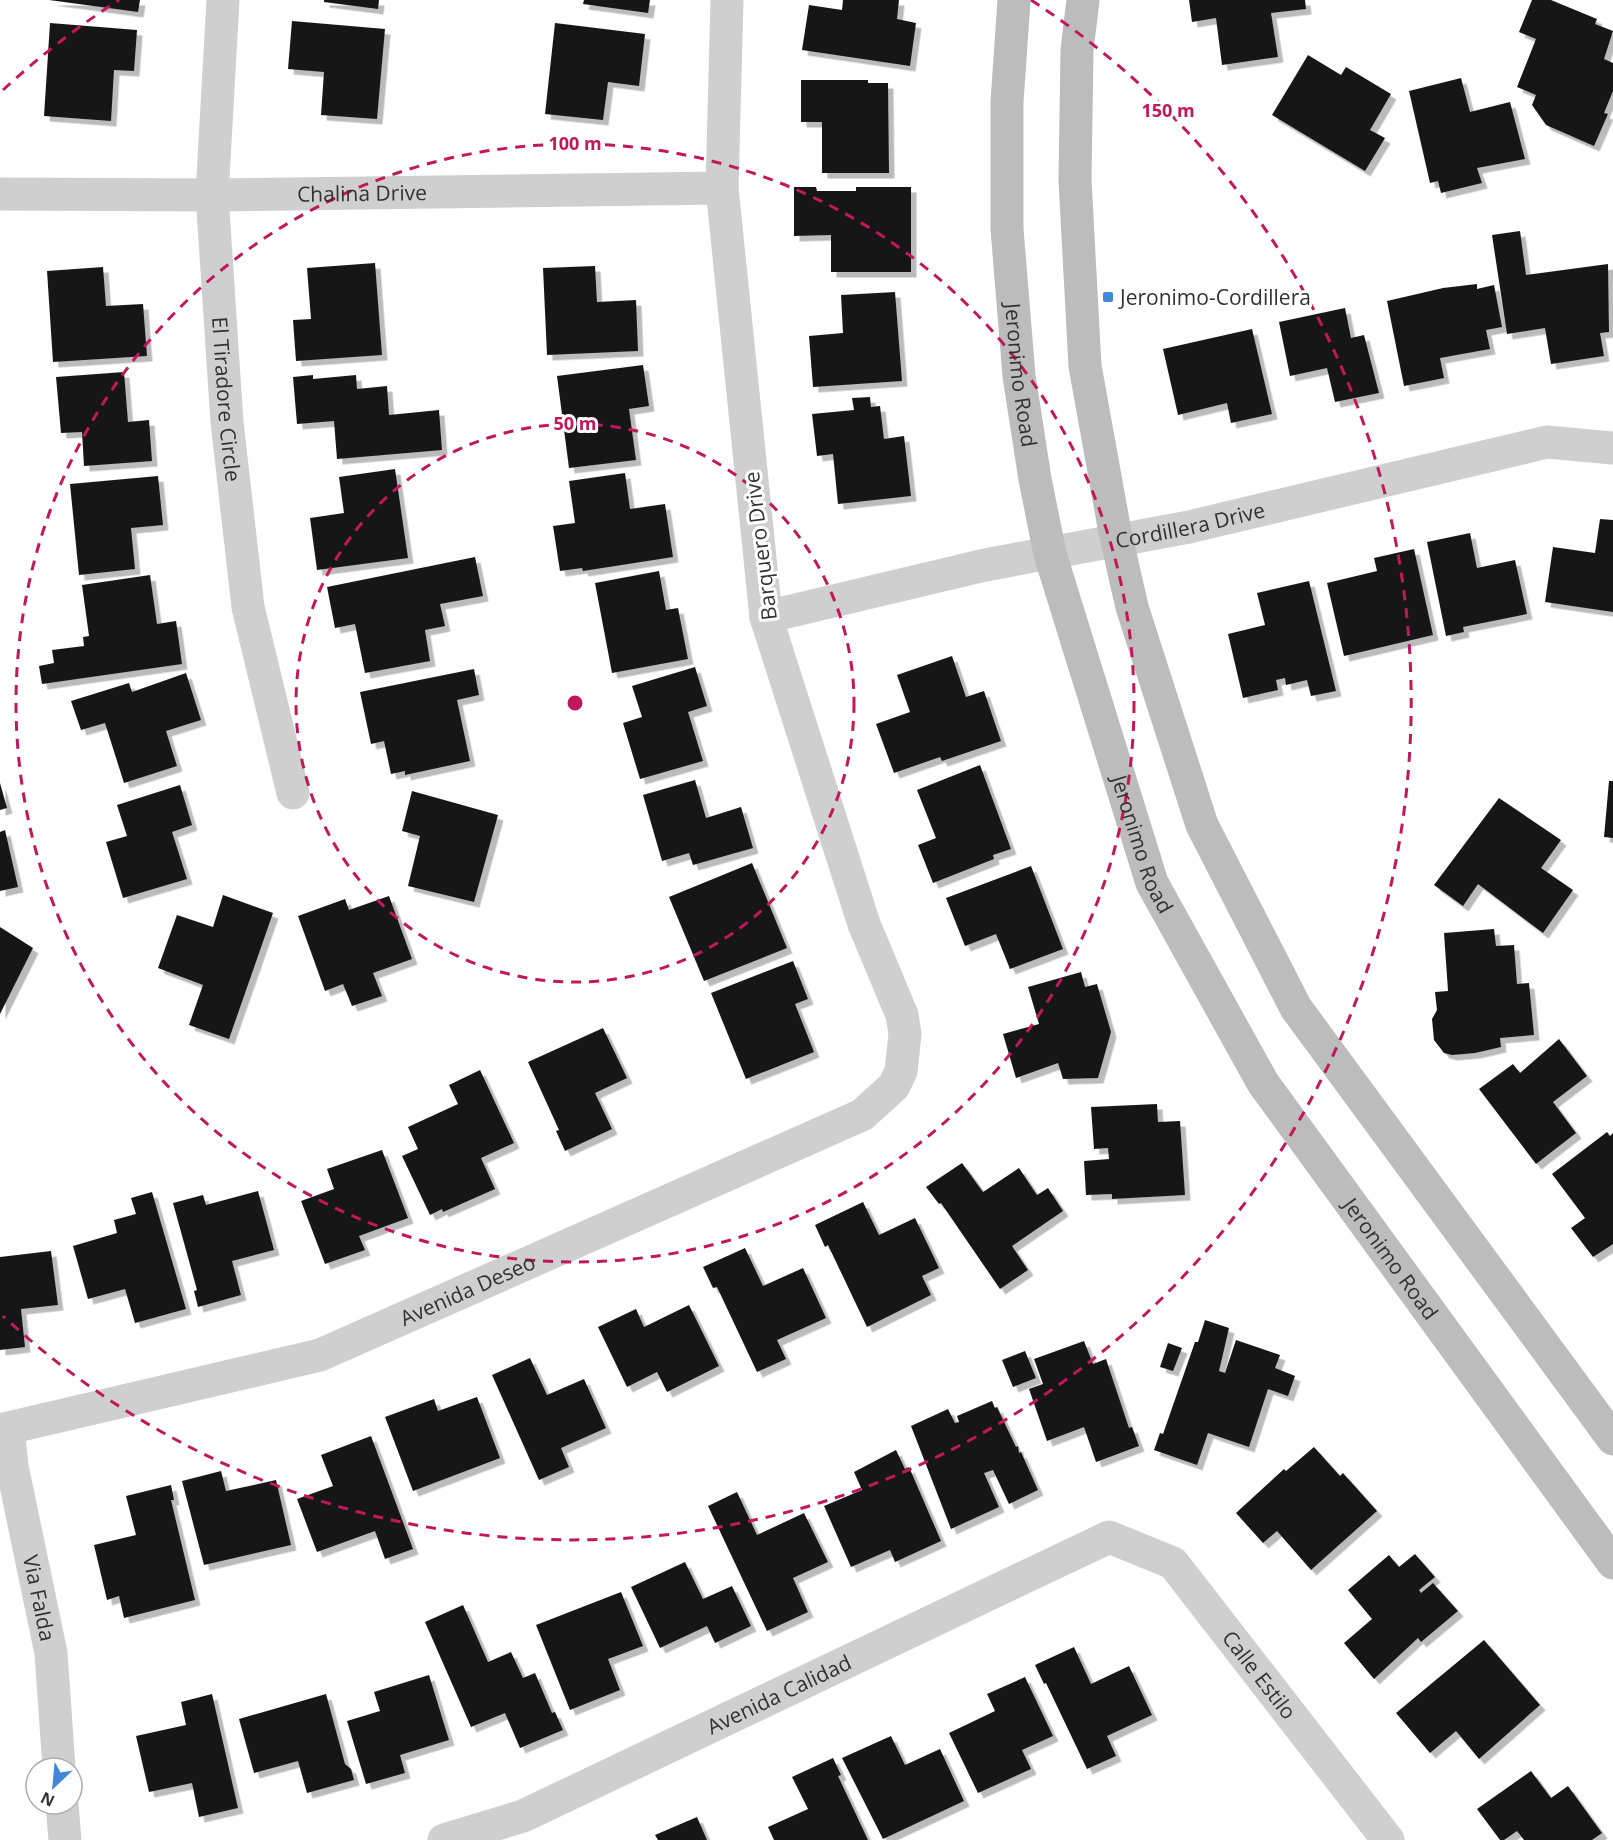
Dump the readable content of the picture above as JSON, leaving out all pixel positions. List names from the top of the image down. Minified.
{"streets":{"main road":["Jeronimo Road"],"street":["Chalina Drive","El Tiradore Circle","Cordillera Drive","Barquero Drive","Avenida Deseo","Via Falda","Calle Estilo","Avenida Calidad"]},"crossings":[["Chalina Drive","El Tiradore Circle"],["Chalina Drive","Barquero Drive"],["Jeronimo Road","Cordillera Drive"],["Cordillera Drive","Barquero Drive"],["Barquero Drive","Avenida Deseo"],["Avenida Deseo","Via Falda"],["Calle Estilo","Avenida Calidad"]],"places":{"transit":["Jeronimo-Cordillera"]},"north":"bottom left","rings":["150 m","100 m","50 m"]}
